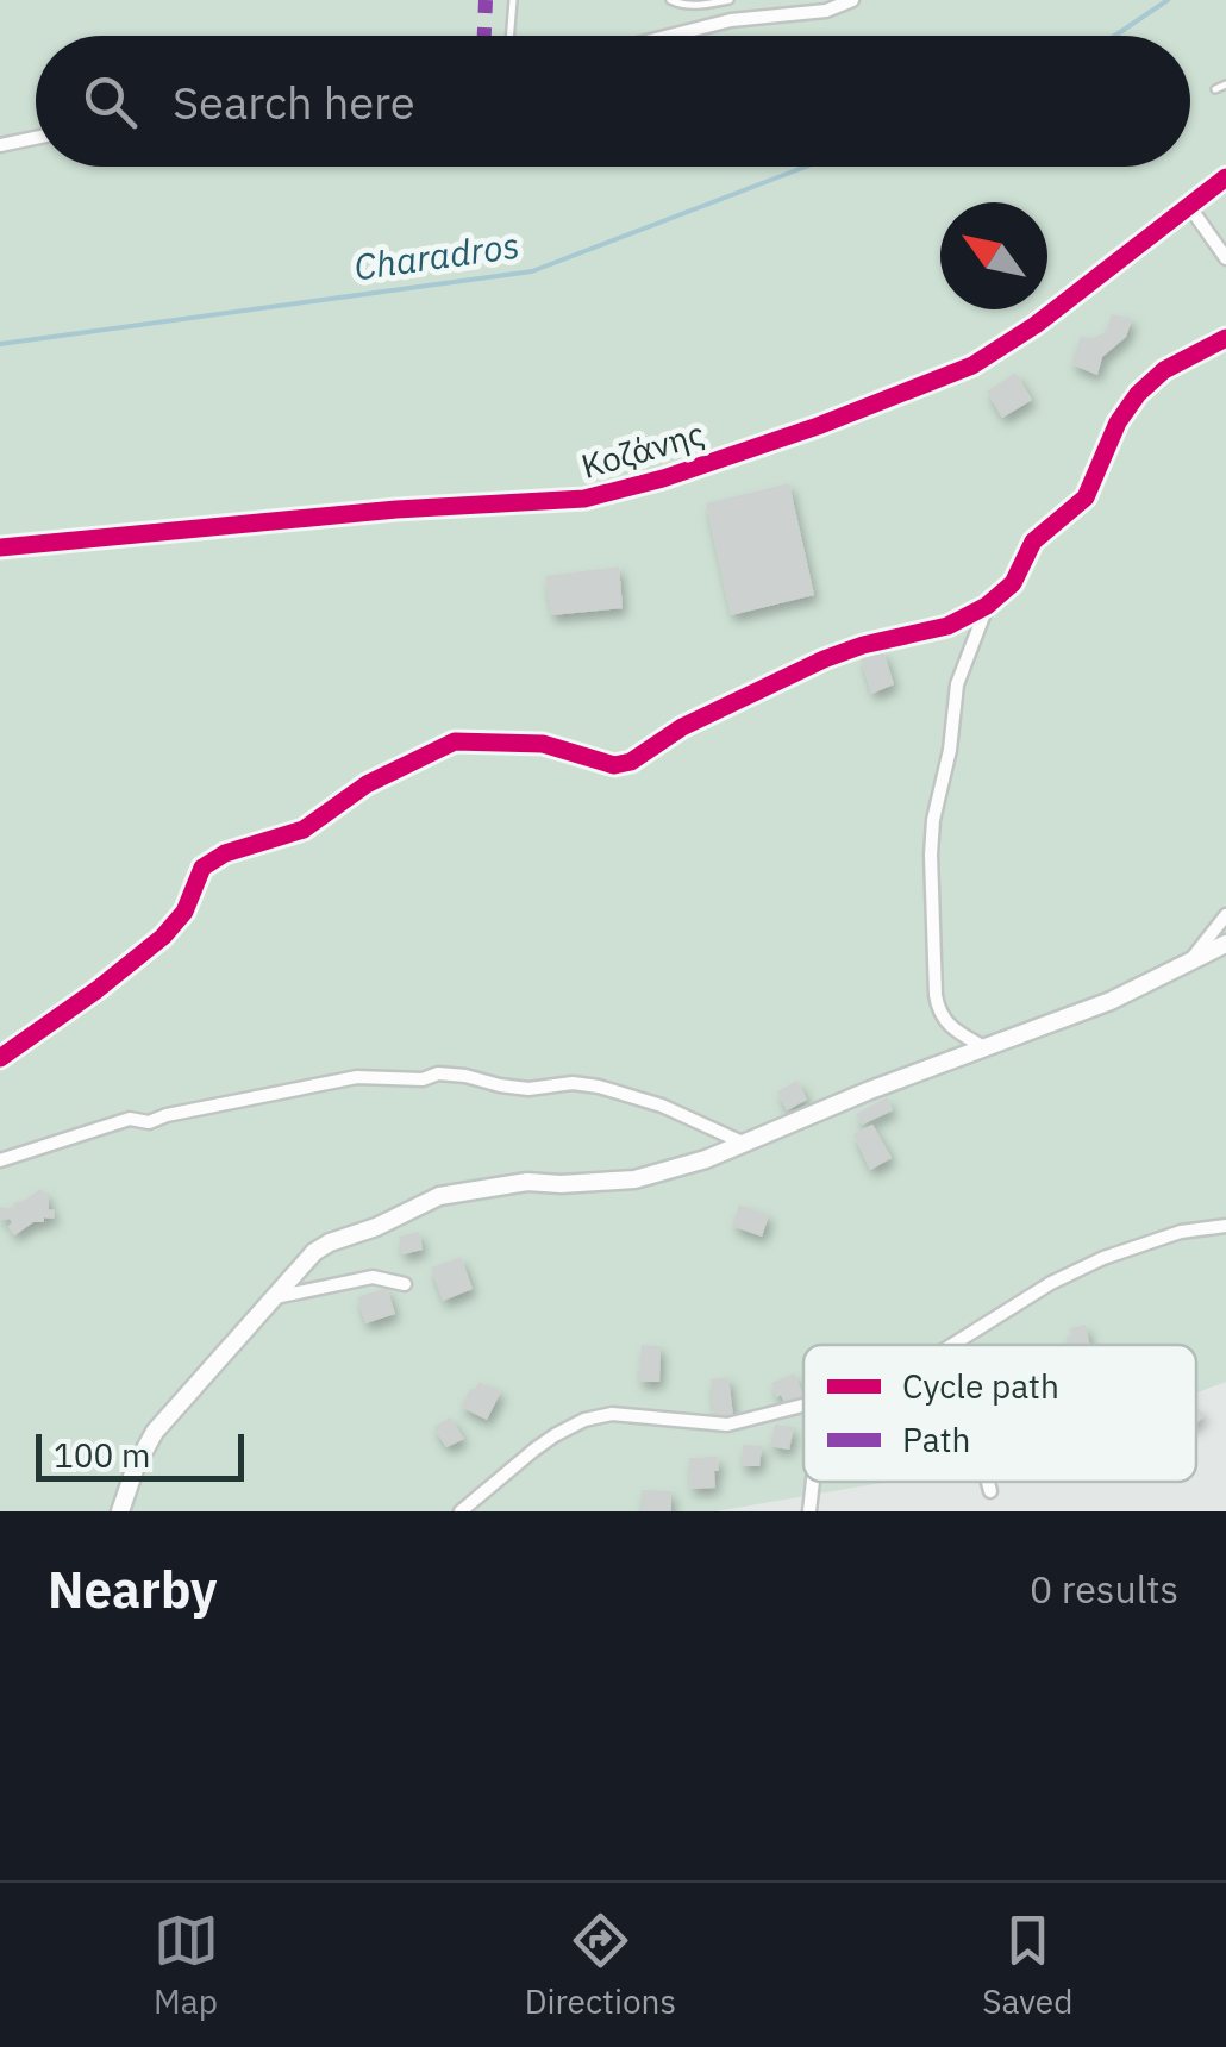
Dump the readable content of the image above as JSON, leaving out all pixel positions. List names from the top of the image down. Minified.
{"streets":{"street":["Κοζάνης"]},"water":["Charadros"],"legend":["Cycle path","Path"],"scale_bar":"100 m","north":"top left","page":{"search":"Search here","scale":"100 m","heading":["Nearby","0 results"],"nav":["Map","Directions","Saved"]}}
